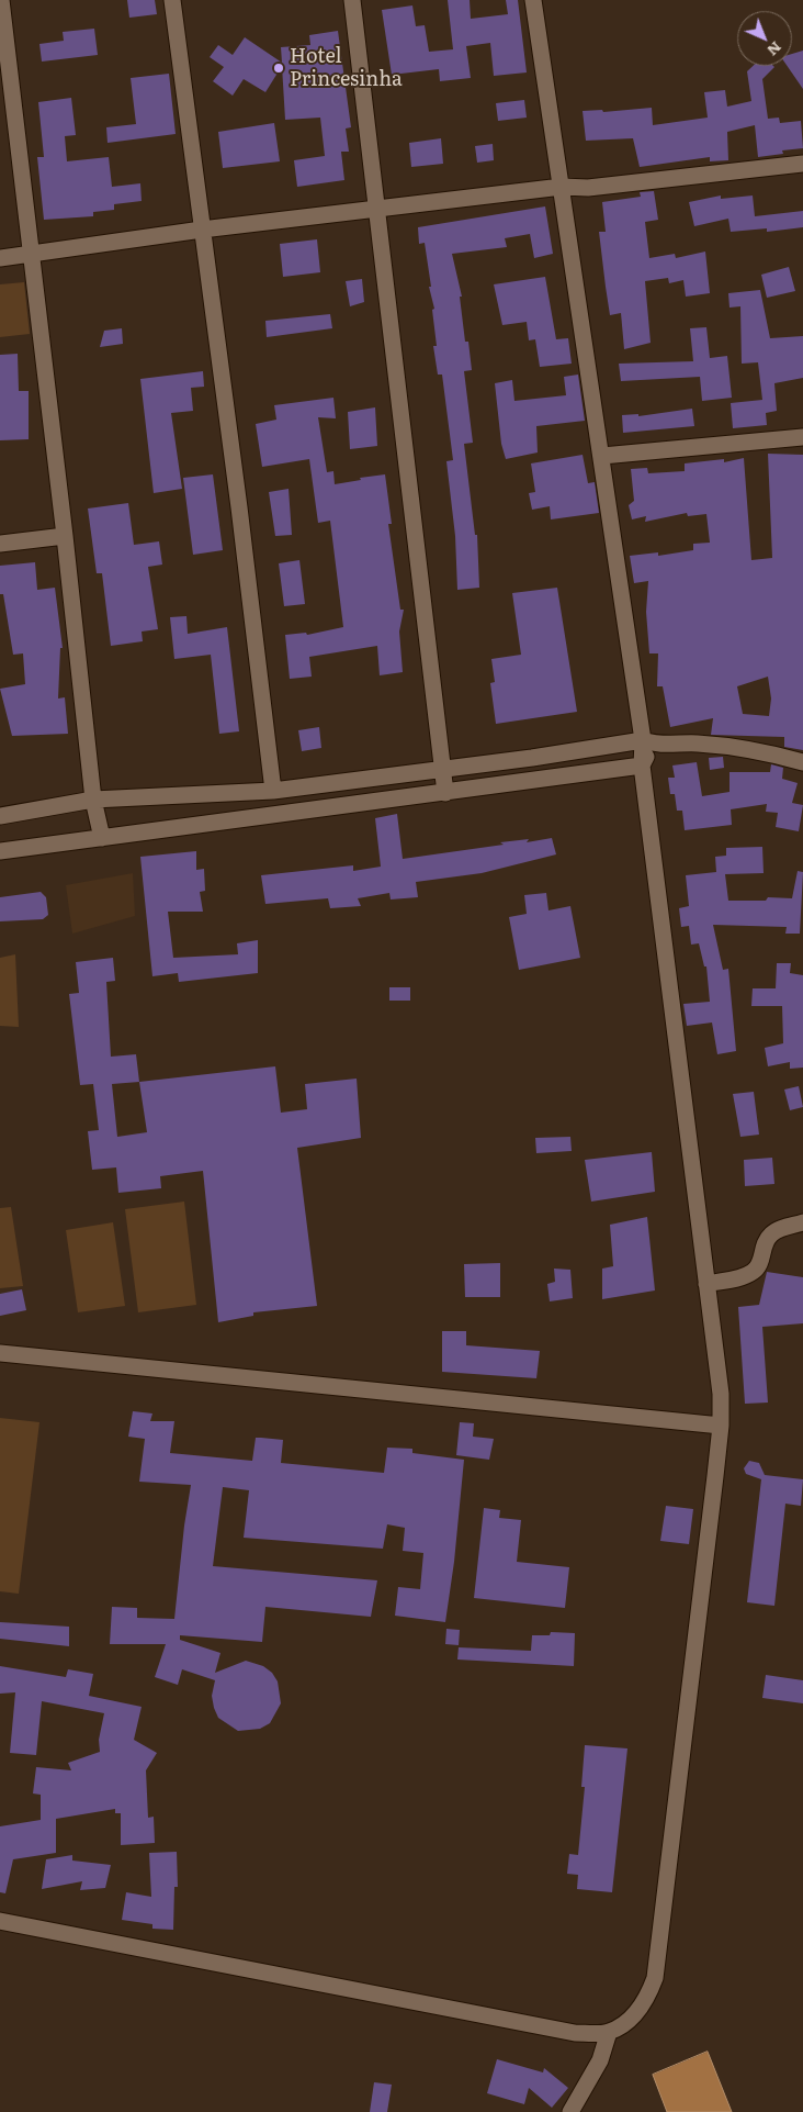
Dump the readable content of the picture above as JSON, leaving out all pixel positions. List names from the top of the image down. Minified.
{"places":["Hotel Princesinha"],"north":"bottom right"}
